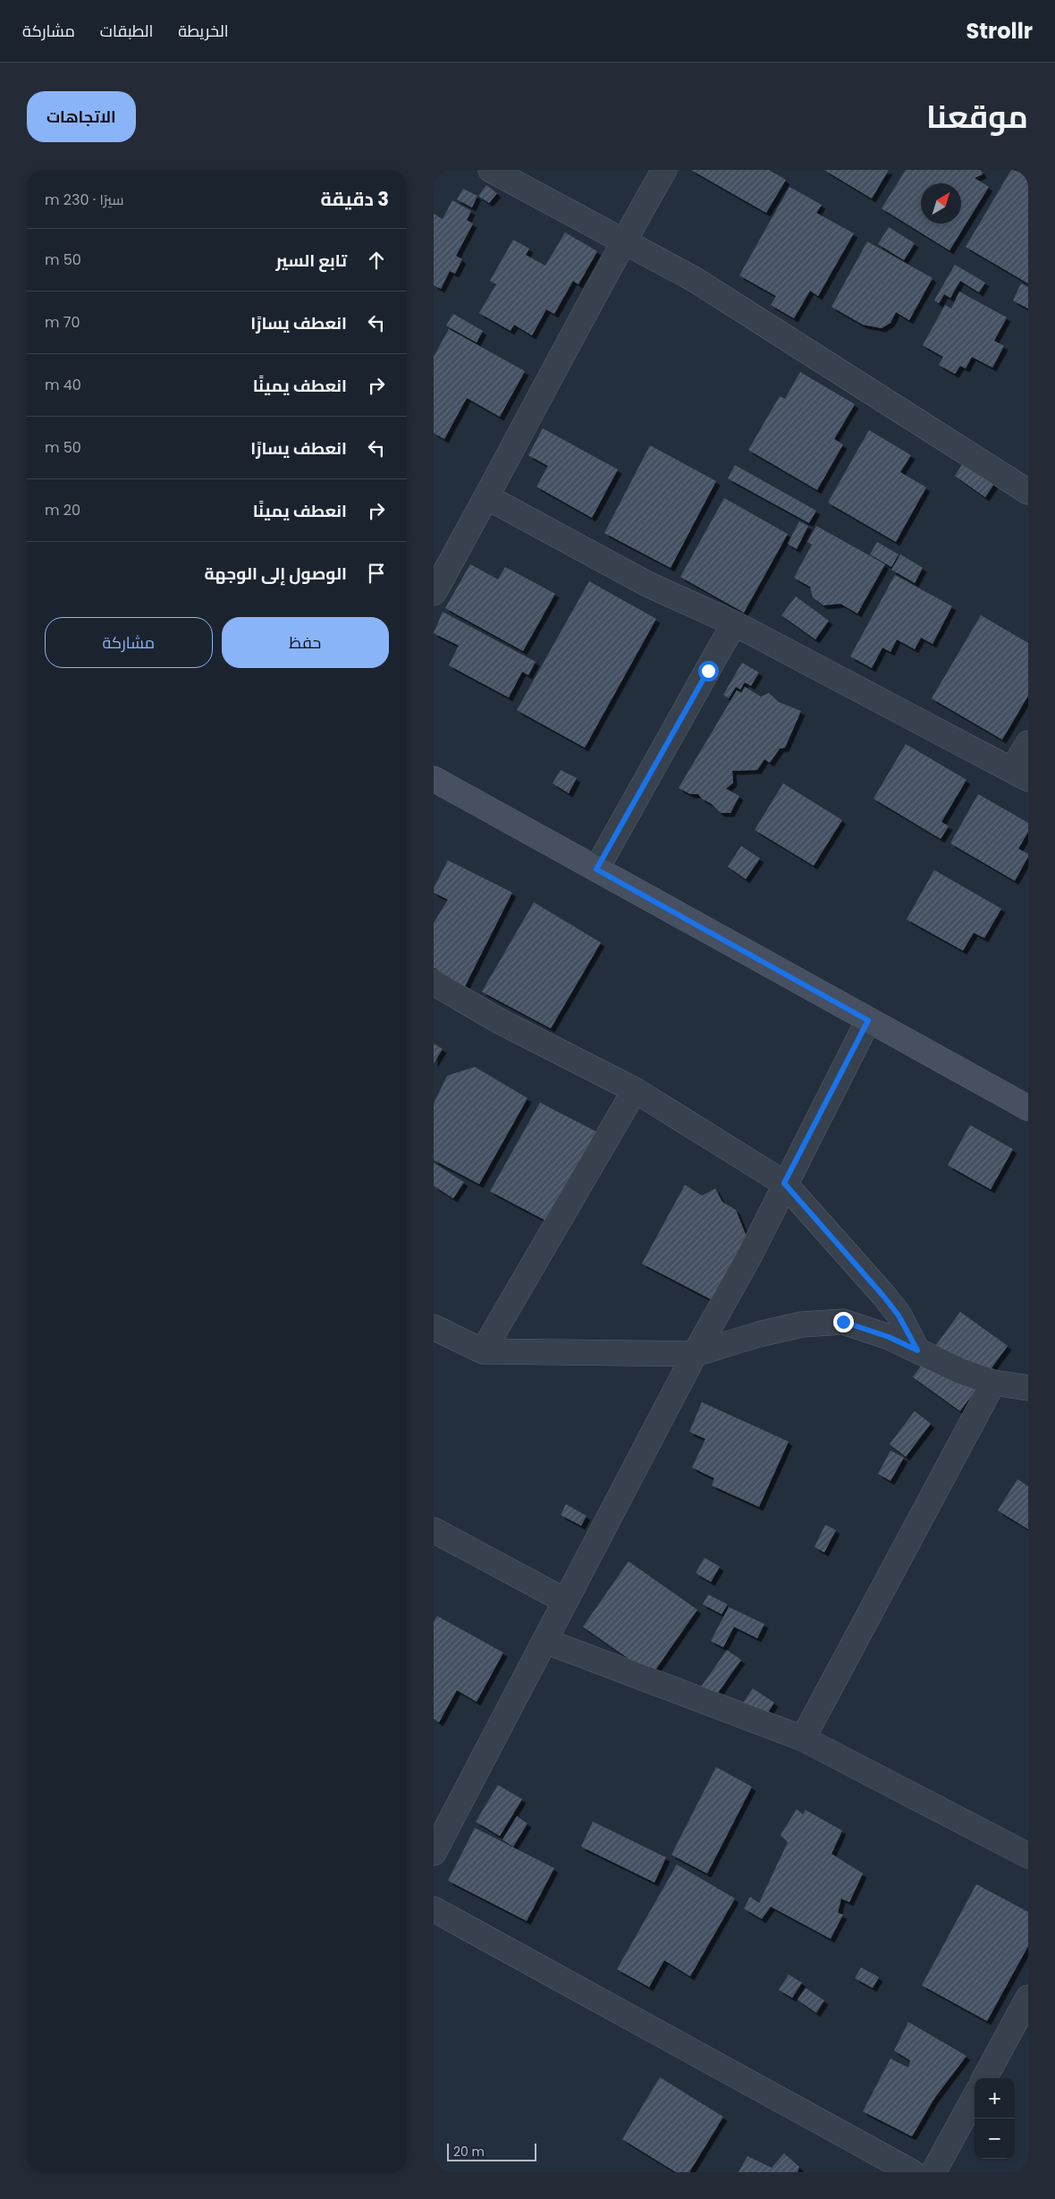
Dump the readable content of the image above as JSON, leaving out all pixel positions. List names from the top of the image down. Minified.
{"scale_bar":"20 m","north":"top right","page":{"header":"Strollr","nav":["الخريطة","الطبقات","مشاركة"],"title":"موقعنا","buttons":["الاتجاهات",["حفظ","مشاركة"]],"heading":["3 دقيقة","سيرًا · 230 m"],"list":[["تابع السير","50 m"],["انعطف يسارًا","70 m"],["انعطف يمينًا","40 m"],["انعطف يسارًا","50 m"],["انعطف يمينًا","20 m"],"الوصول إلى الوجهة"],"map_buttons":["+","−"],"scale":"20 m"}}
